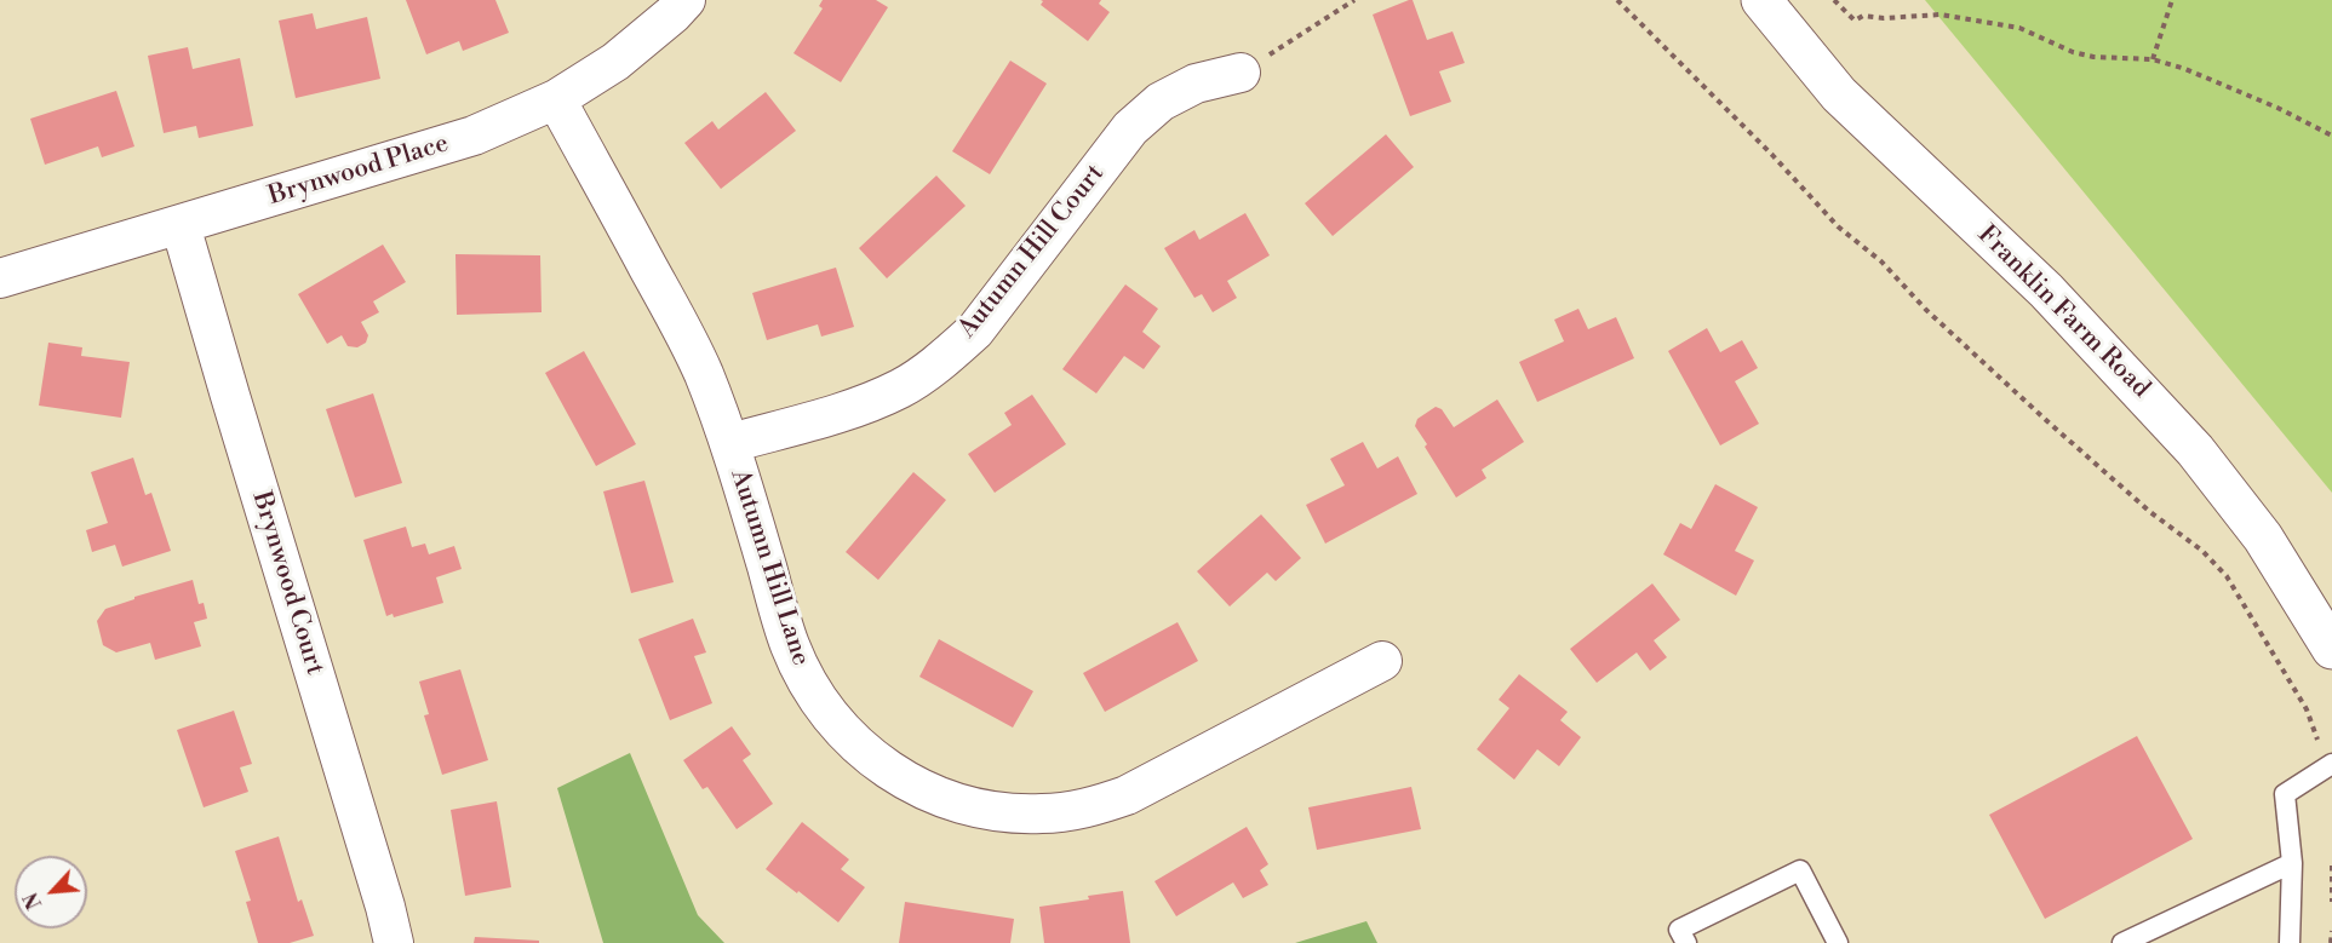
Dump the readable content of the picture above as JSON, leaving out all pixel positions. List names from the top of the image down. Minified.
{"streets":{"street":["Brynwood Place","Autumn Hill Court","Franklin Farm Road","Autumn Hill Lane","Brynwood Court"]},"crossings":[["Brynwood Place","Autumn Hill Lane"],["Brynwood Place","Brynwood Court"],["Autumn Hill Court","Autumn Hill Lane"]],"north":"bottom left"}
